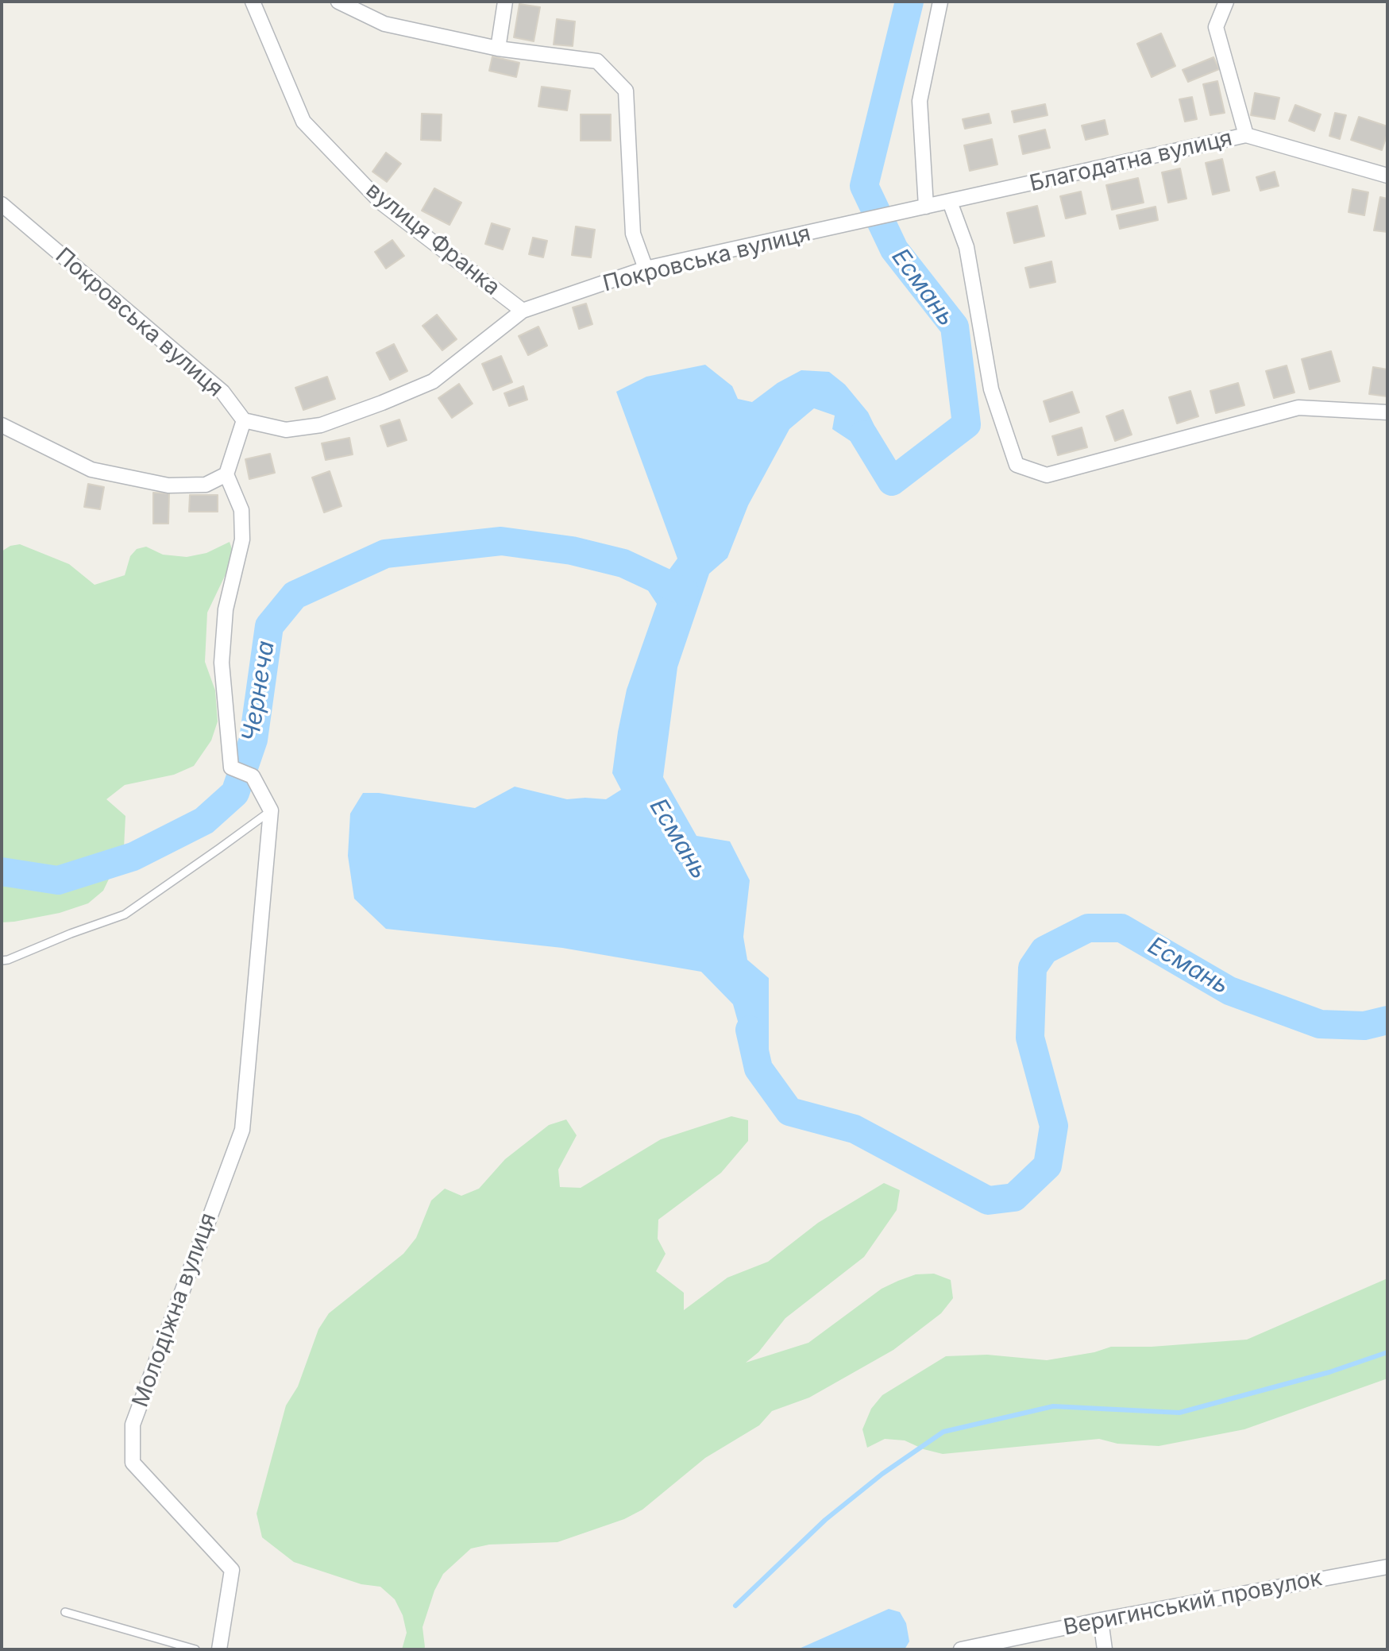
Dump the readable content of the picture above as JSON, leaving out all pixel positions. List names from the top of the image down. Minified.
{"streets":{"street":["Благодатна вулиця","вулиця Франка","Покровська вулиця","Молодіжна вулиця","Веригинський провулок"]},"crossings":[["Благодатна вулиця","Покровська вулиця"],["вулиця Франка","Покровська вулиця"]],"water":["Есмань","Чернеча"]}
